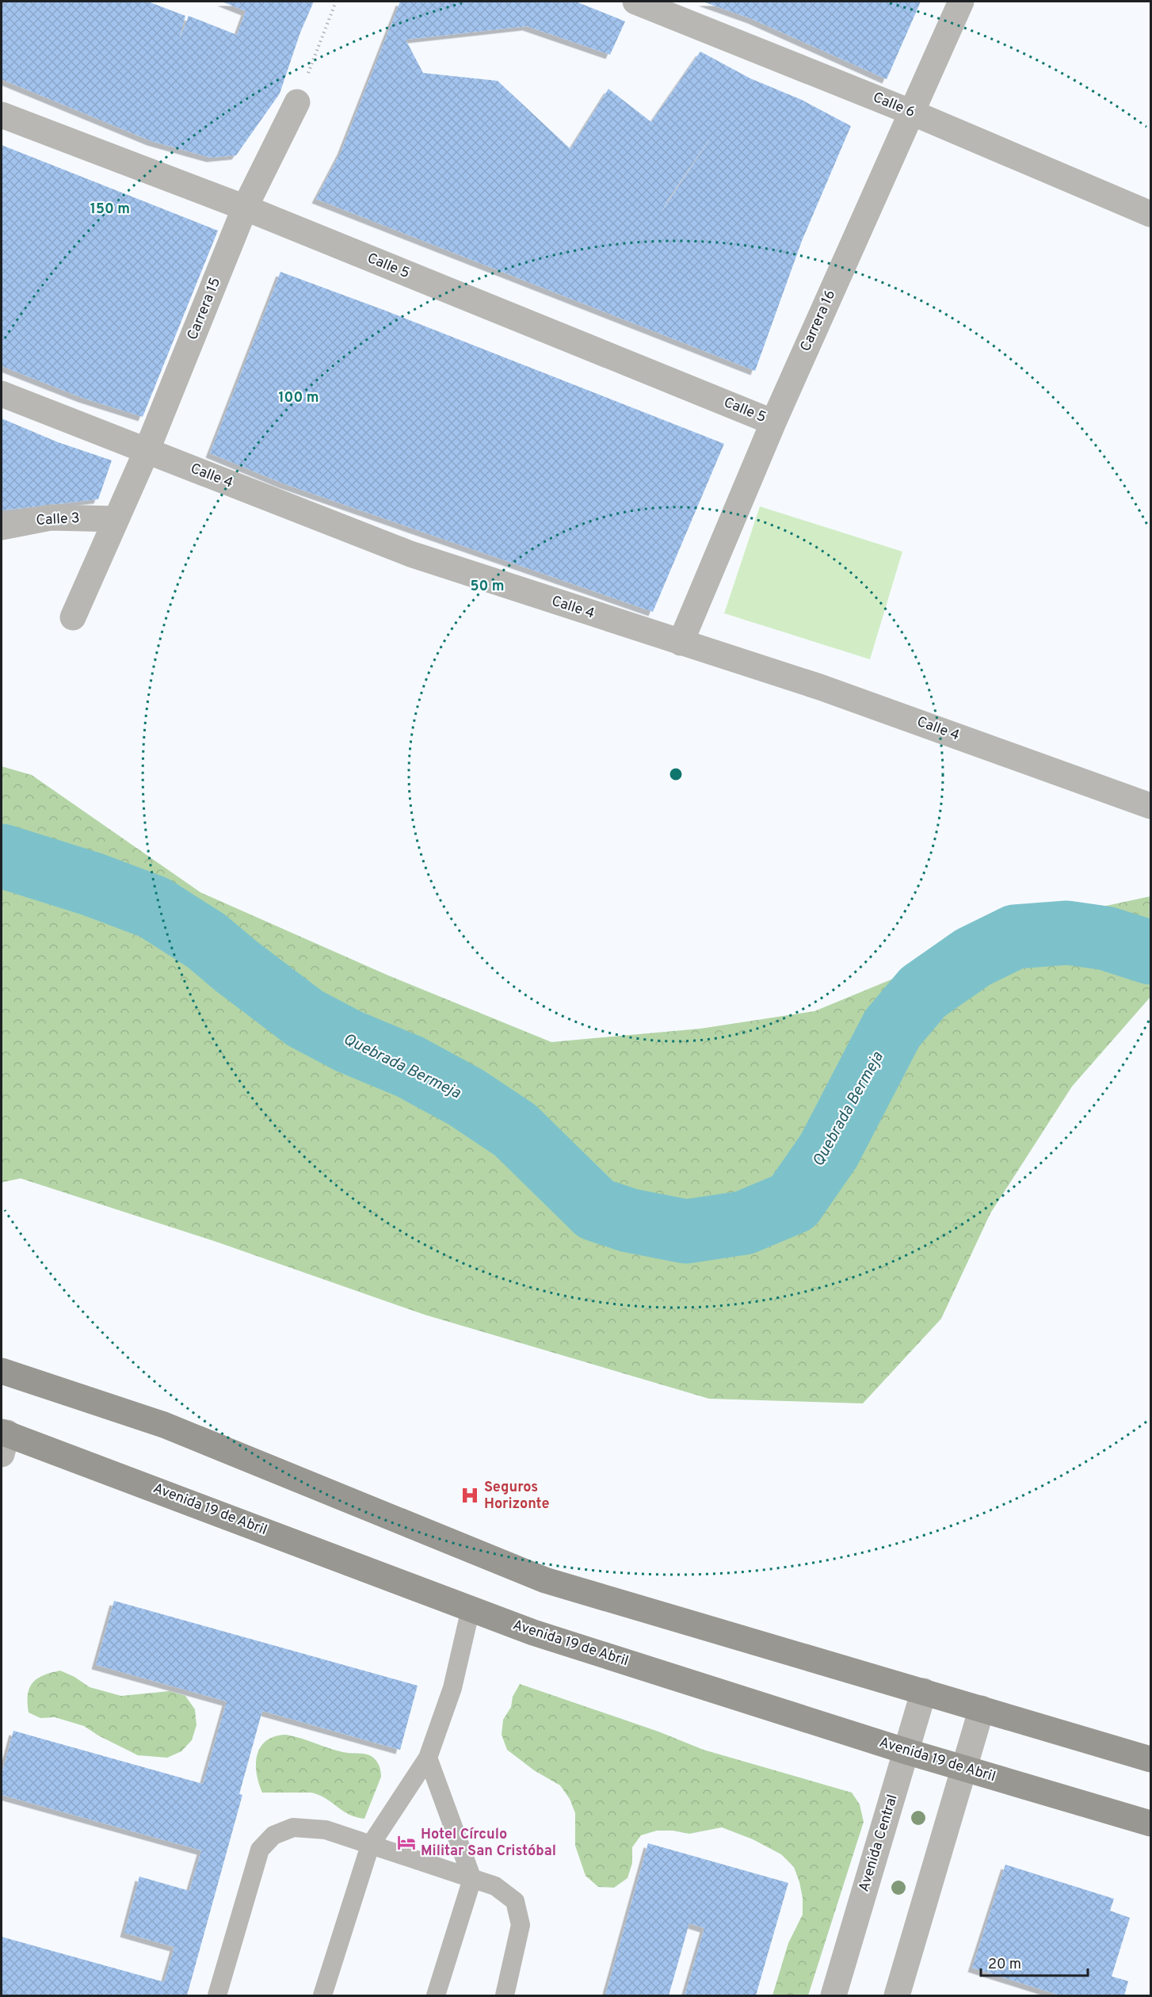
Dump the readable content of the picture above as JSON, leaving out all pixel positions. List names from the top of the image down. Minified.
{"streets":{"street":["Calle 6","Calle 5","Carrera 15","Carrera 16","Calle 4","Calle 3","Avenida 19 de Abril","Avenida Central"]},"crossings":[["Calle 6","Carrera 16"],["Calle 5","Carrera 15"],["Calle 5","Carrera 16"],["Carrera 15","Calle 4"],["Carrera 15","Calle 3"],["Carrera 16","Calle 4"],["Avenida 19 de Abril","Avenida Central"]],"water":["Quebrada Bermeja"],"places":{"hospital":["Seguros Horizonte"],"hotel":["Hotel Círculo Militar San Cristóbal"]},"scale_bar":"20 m","rings":["150 m","100 m","50 m"]}
